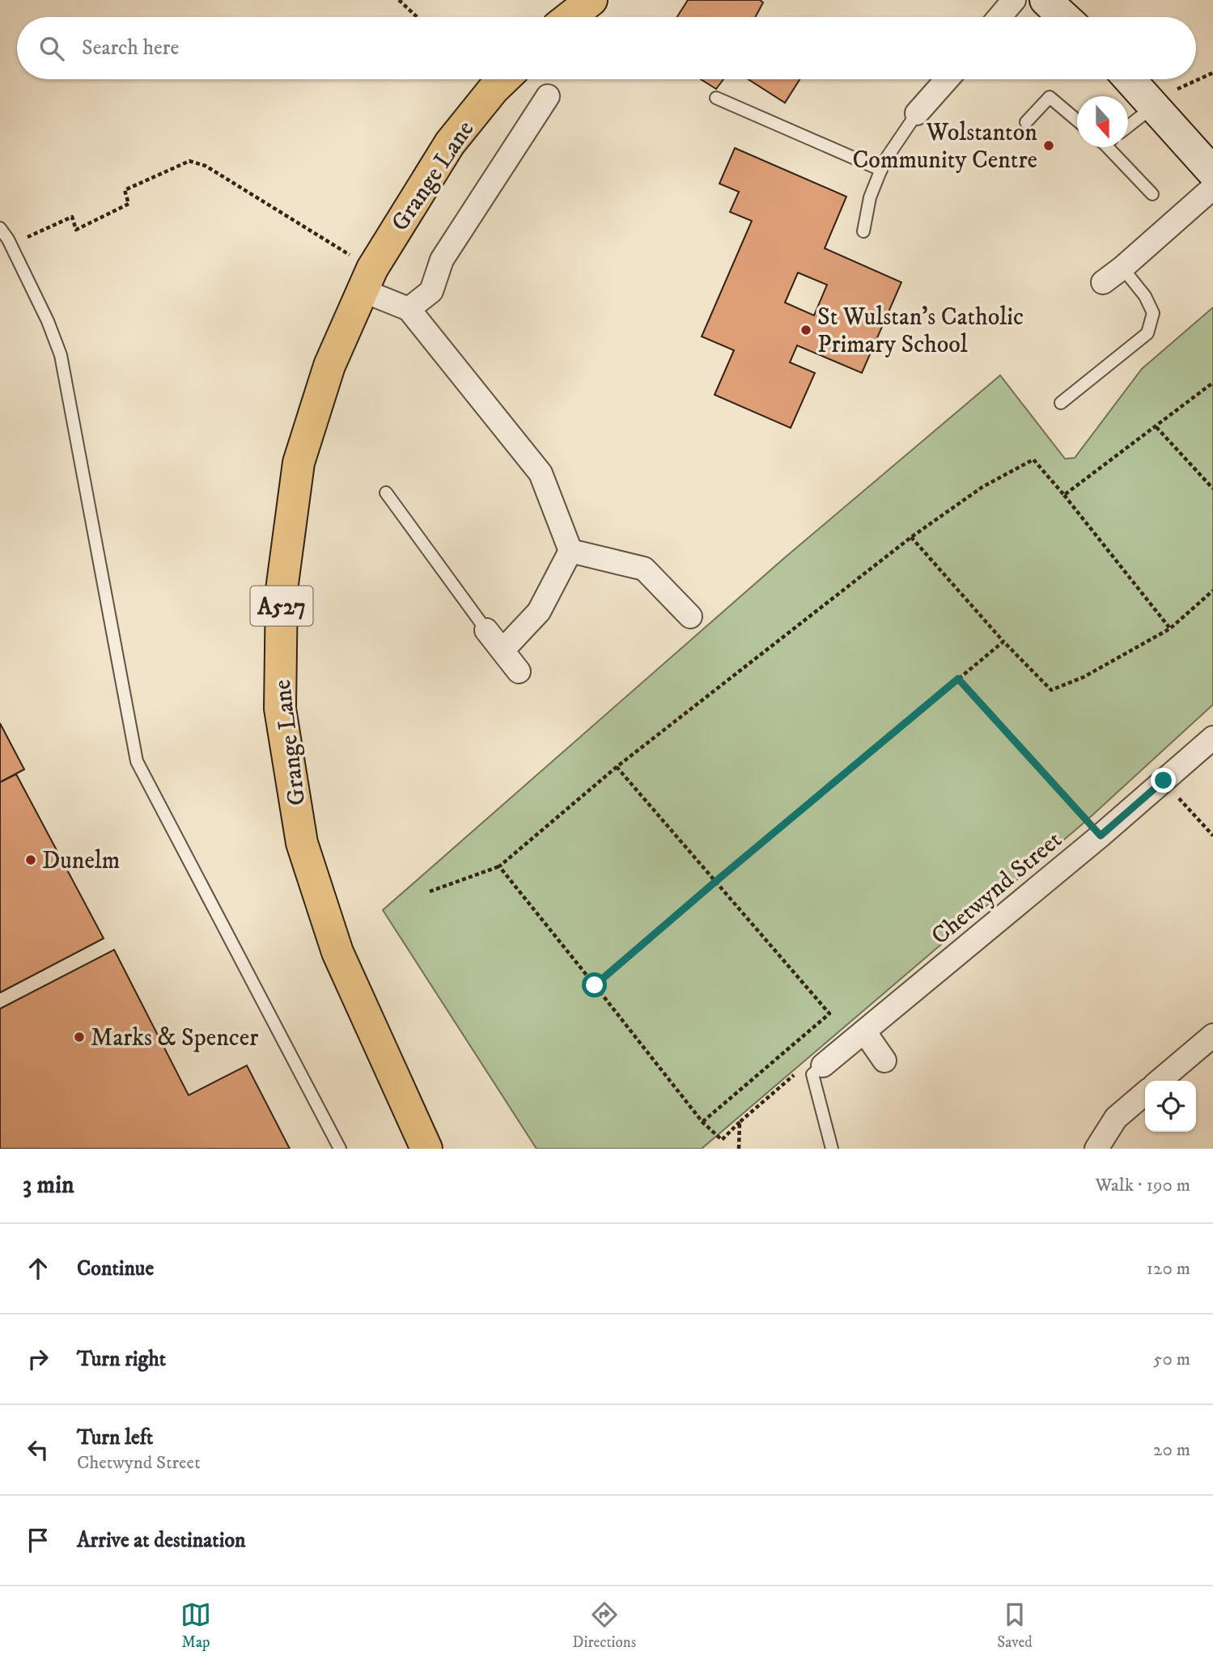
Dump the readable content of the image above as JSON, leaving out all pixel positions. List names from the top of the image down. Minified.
{"streets":{"highway":["Grange Lane","A527"],"street":["Chetwynd Street"]},"places":["Wolstanton Community Centre","St Wulstan's Catholic Primary School","Dunelm","Marks & Spencer"],"north":"bottom","page":{"search":"Search here","heading":["3 min","Walk · 190 m"],"list":[["Continue","120 m"],["Turn right","50 m"],["Turn left","Chetwynd Street","20 m"],"Arrive at destination"],"nav":["Map","Directions","Saved"]}}
